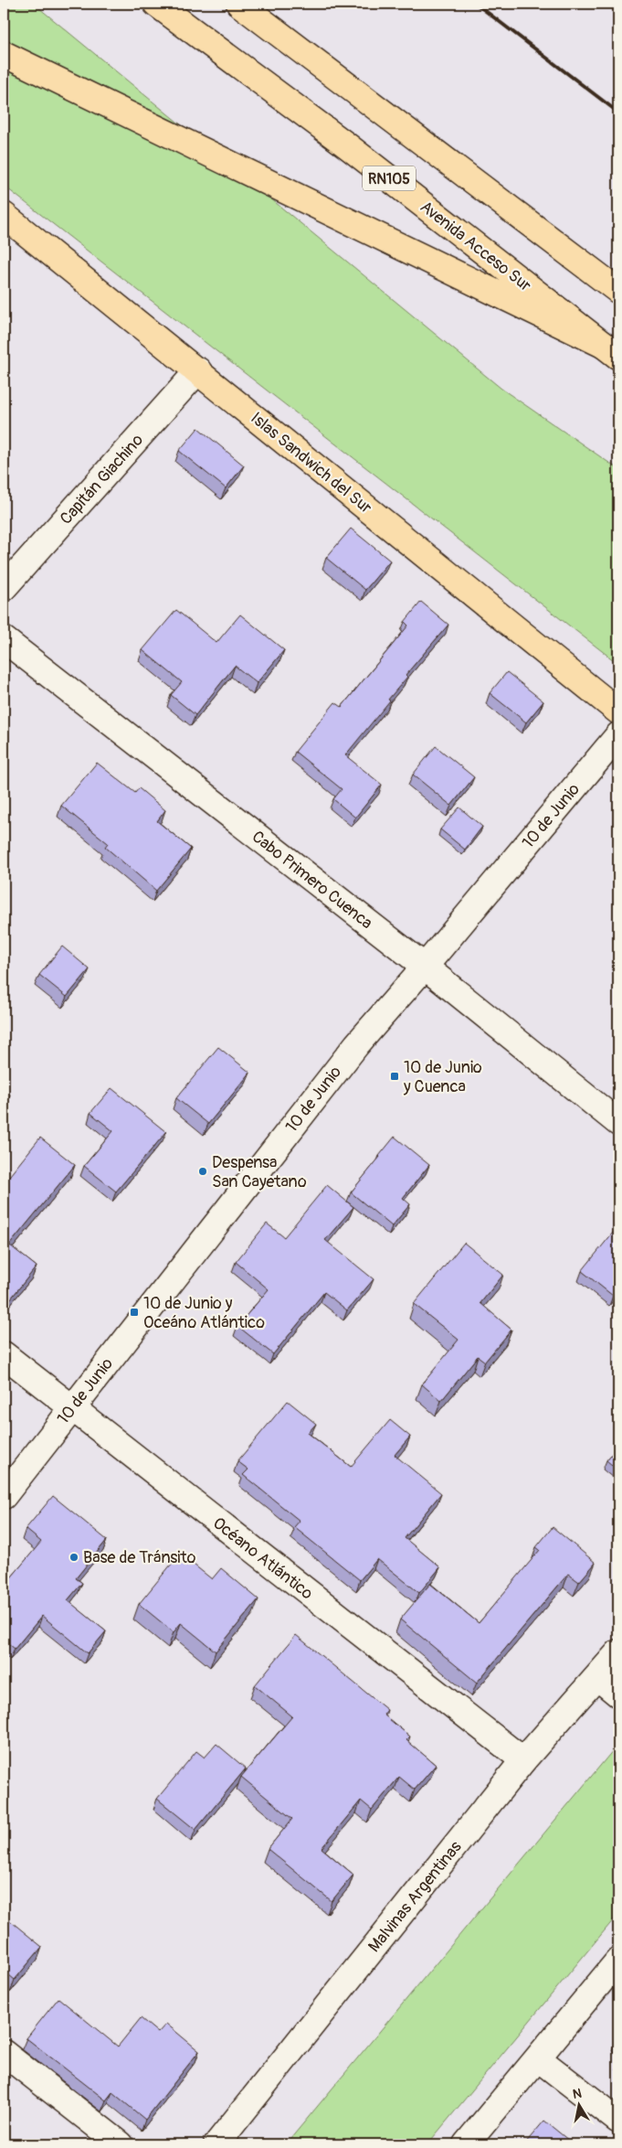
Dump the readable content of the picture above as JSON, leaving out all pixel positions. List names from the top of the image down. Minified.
{"streets":{"main road":["RN105","Avenida Acceso Sur","Islas Sandwich del Sur"],"street":["Capitán Giachino","10 de Junio","Cabo Primero Cuenca","Océano Atlántico","Malvinas Argentinas"]},"crossings":[["Islas Sandwich del Sur","Capitán Giachino"],["10 de Junio","Cabo Primero Cuenca"],["10 de Junio","Océano Atlántico"],["Océano Atlántico","Malvinas Argentinas"]],"places":{"transit":["10 de Junio y Cuenca","10 de Junio y Oceáno Atlántico"],"other":["Despensa San Cayetano","Base de Tránsito"]},"north":"top"}
